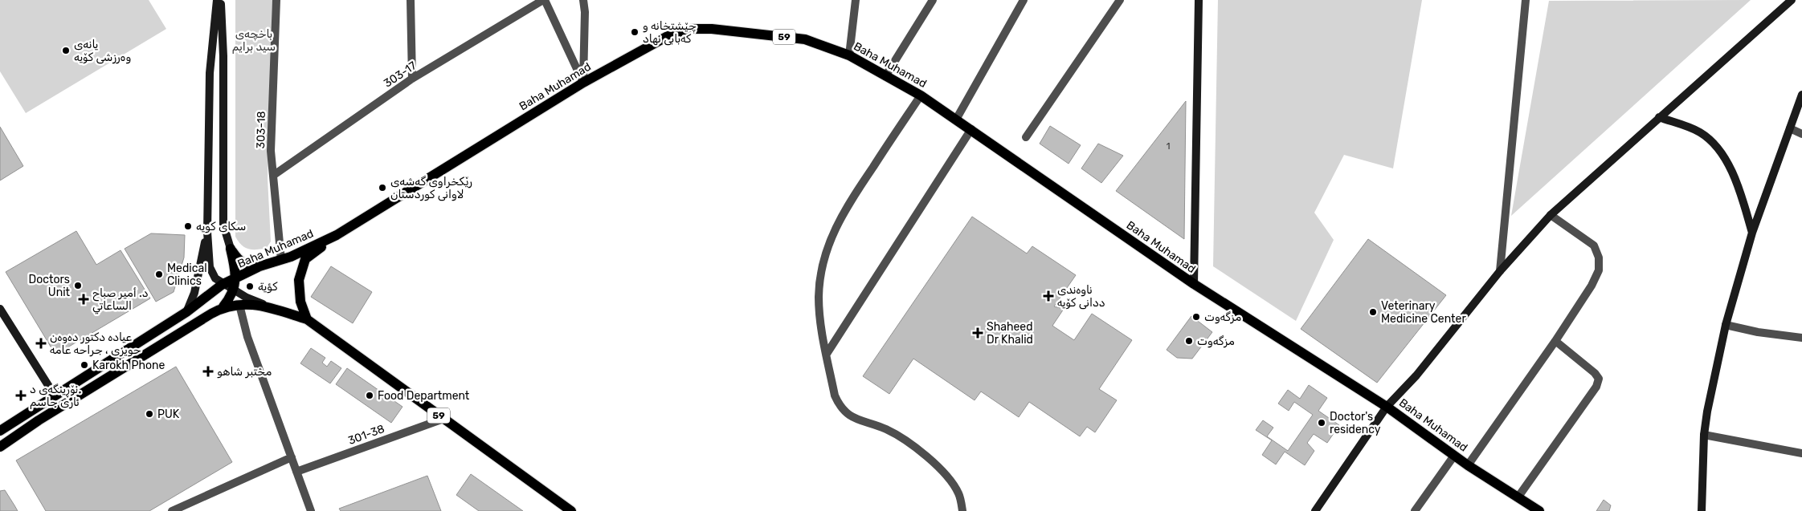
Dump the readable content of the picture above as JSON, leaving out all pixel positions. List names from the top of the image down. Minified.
{"streets":{"main road":["59","Baha Muhamad"],"street":["303-17","303-18","301-38"]},"crossings":[["59","301-38"],["Baha Muhamad","303-18"],["303-17","303-18"]],"parks":["باخچه‌ی سید برایم"],"places":{"other":["چێشتخانە و کەبابی نھاد","یانه‌ی وه‌رزشی كۆیه‌","رێكخراوی گه‌شه‌ی لاوانی كوردستان","سكاى كويه","Medical Clinics","Doctors Unit","كؤية","Veterinary Medicine Center","مزگەوت","مزگه‌وت","Karokh Phone","Food Department","PUK","Doctor's residency"],"health":["ناوەندی ددانی کۆیە","د. أمير صباح الساعاتي","Shaheed Dr Khalid","عیادە دکتور دەوەن حویزی ، جراحە عامە","مختبر شاهو","نۆڕینگەی د. ئاری جاسم"]},"house_numbers":["1"]}
